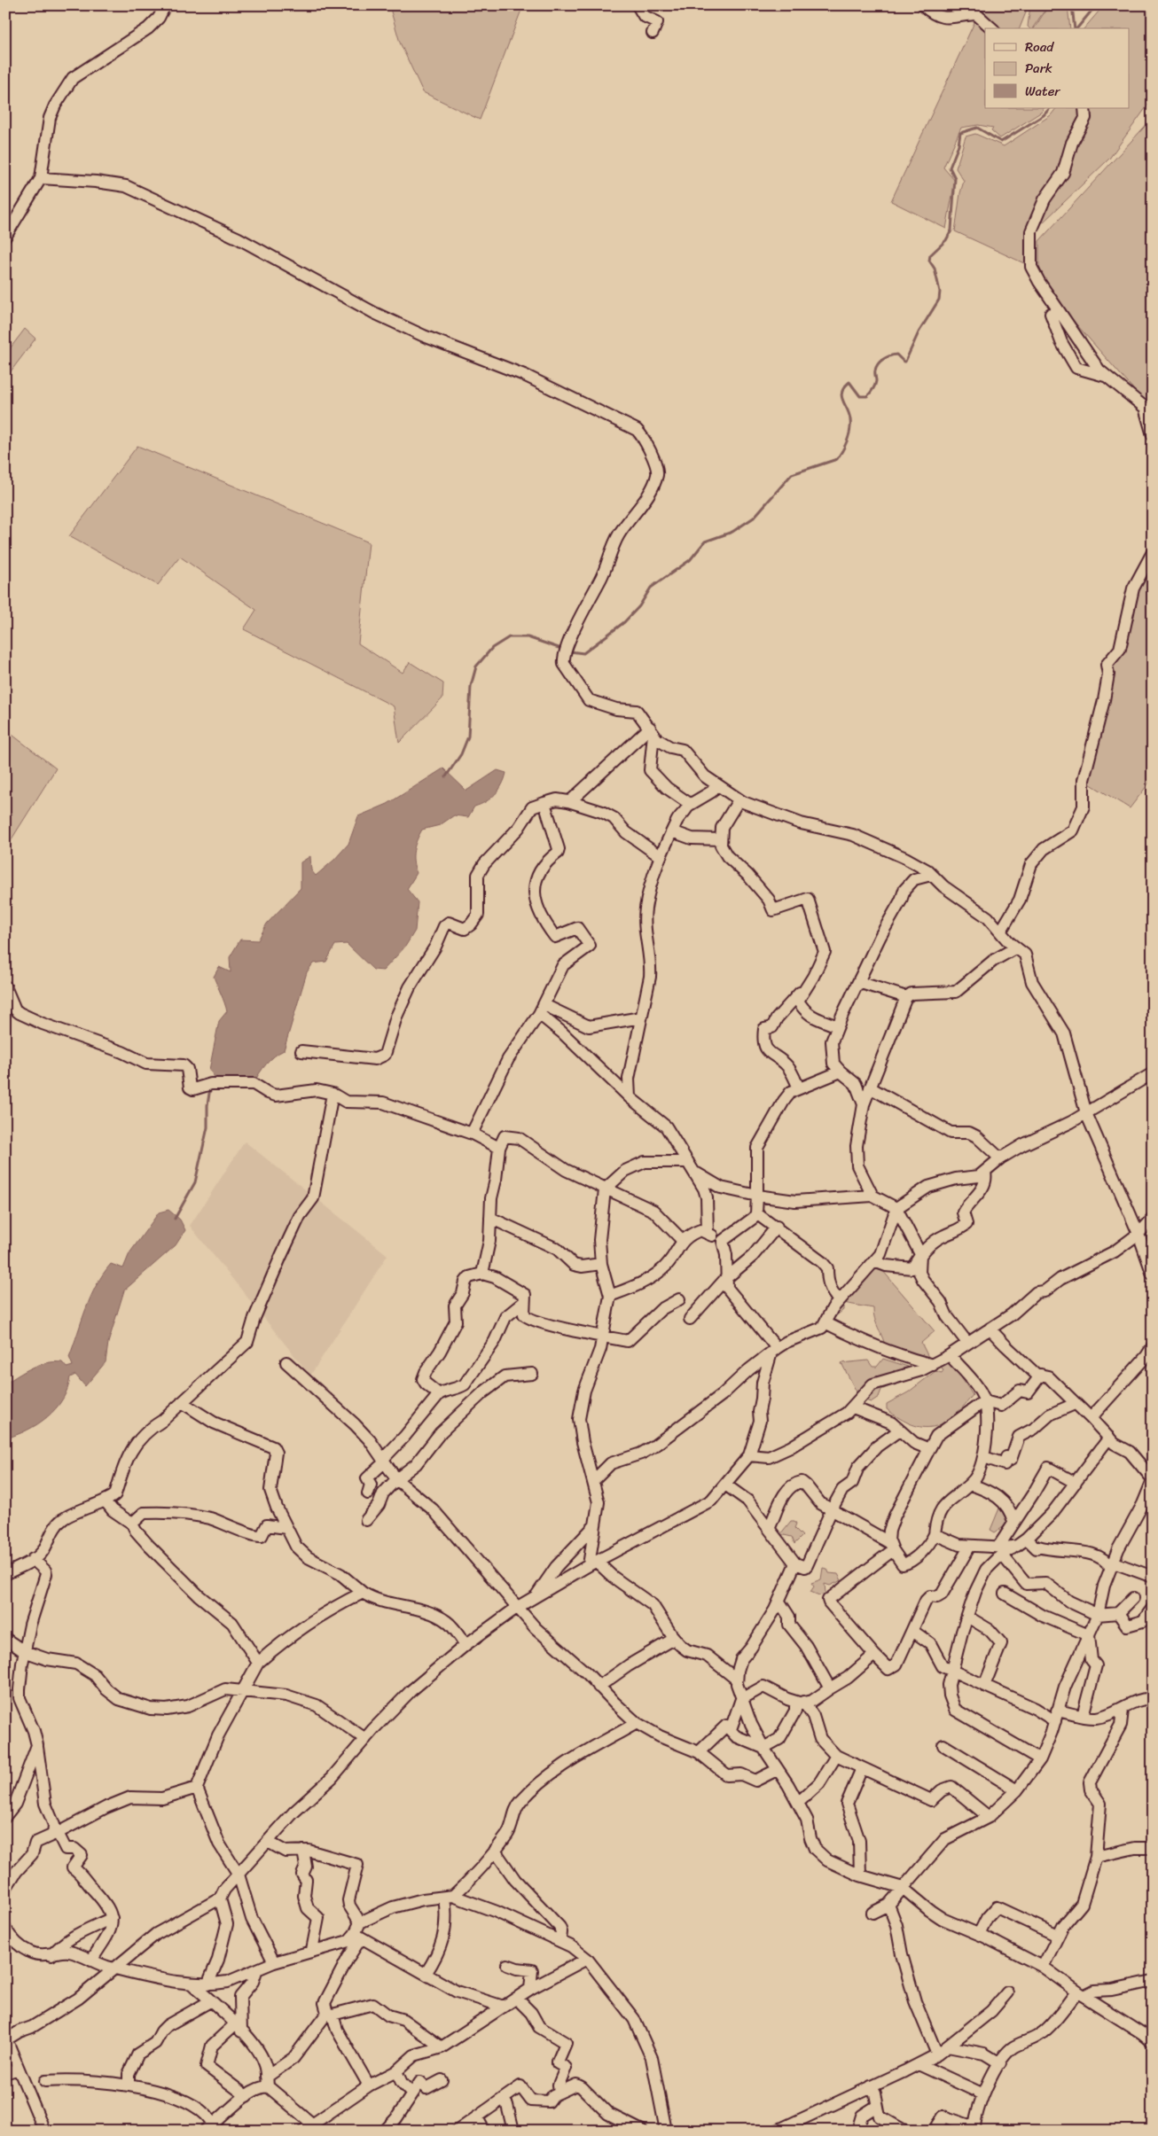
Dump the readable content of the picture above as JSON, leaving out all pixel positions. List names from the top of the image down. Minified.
{"legend":["Road","Park","Water"]}
